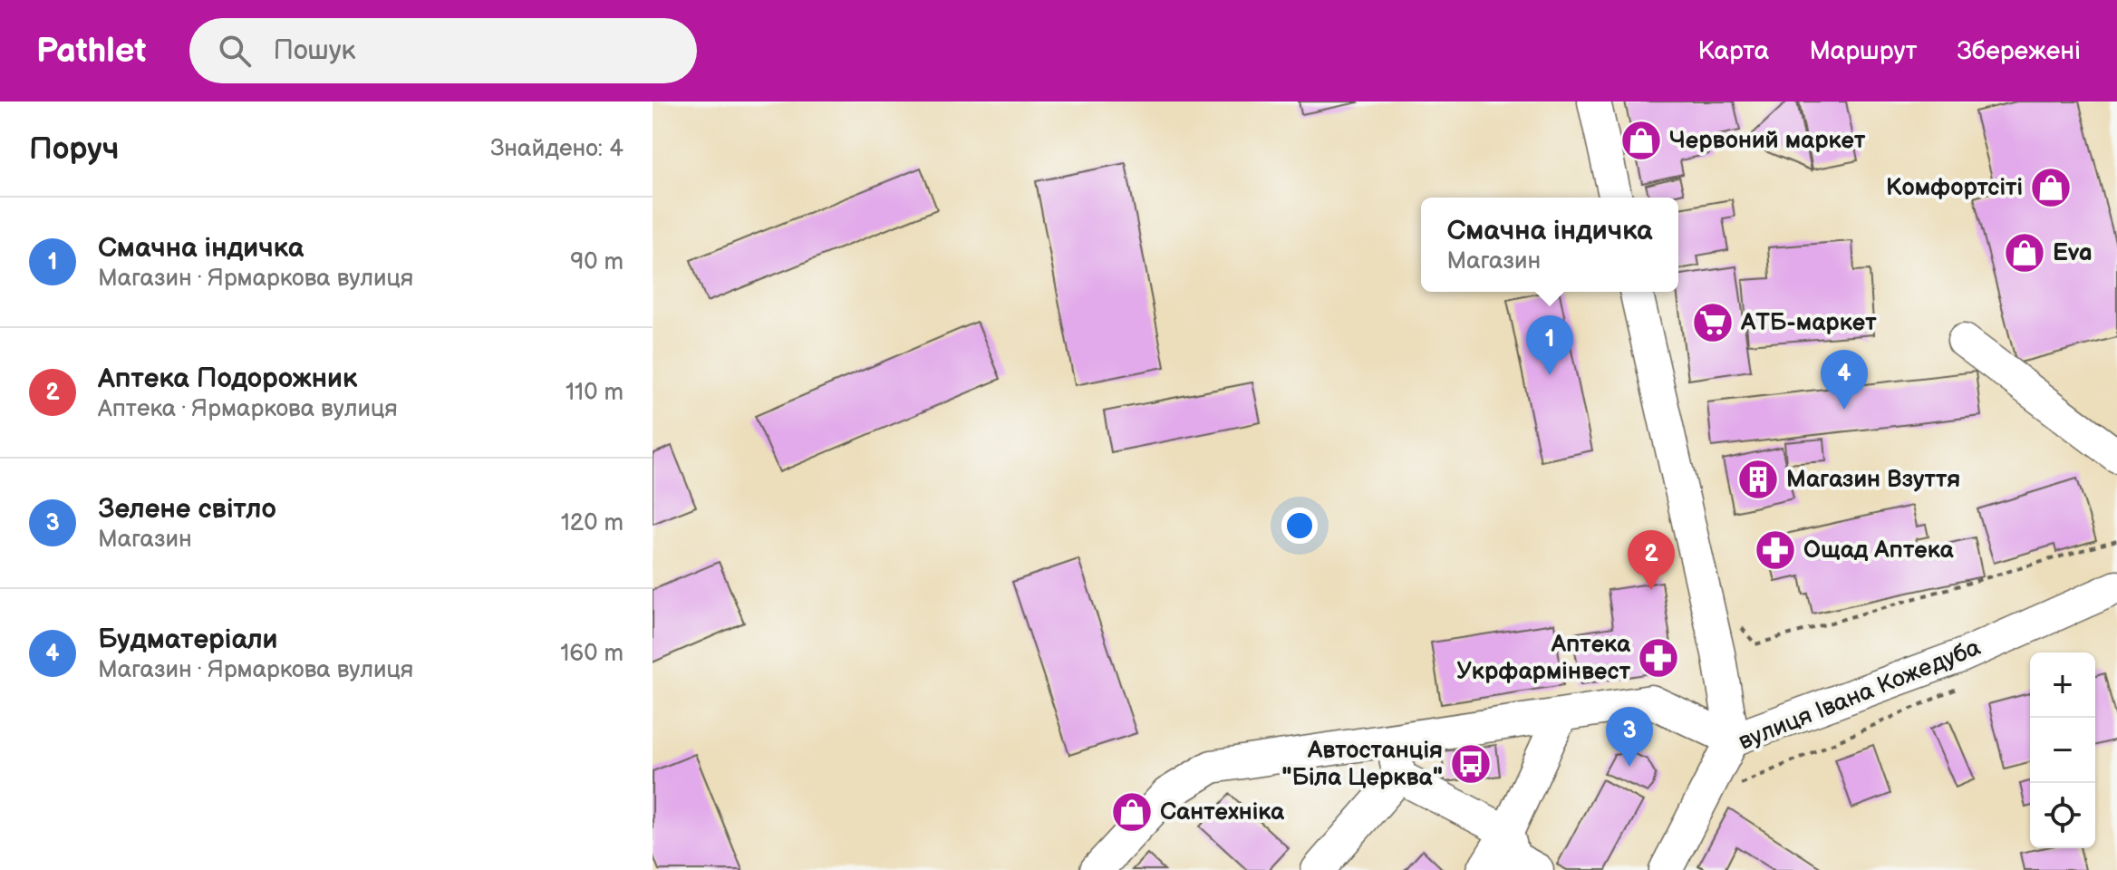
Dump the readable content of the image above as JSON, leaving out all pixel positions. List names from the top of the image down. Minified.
{"streets":{"street":["вулиця Івана Кожедуба"]},"places":{"shop":["Червоний маркет","Комфортсіті","Eva","Сантехніка"],"supermarket":["АТБ-маркет"],"building":["Магазин Взуття"],"pharmacy":["Ощад Аптека","Аптека Укрфармінвест"],"bus stop":["Автостанція \"Біла Церква\""]},"page":{"header":"Pathlet","search":"Пошук","nav":["Карта","Маршрут","Збережені"],"heading":["Поруч","Знайдено: 4"],"list":[{"mark":"1","name":"Смачна індичка","note":"Магазин · Ярмаркова вулиця","value":"90 m"},{"mark":"2","name":"Аптека Подорожник","note":"Аптека · Ярмаркова вулиця","value":"110 m"},{"mark":"3","name":"Зелене світло","note":"Магазин","value":"120 m"},{"mark":"4","name":"Будматеріали","note":"Магазин · Ярмаркова вулиця","value":"160 m"}],"popup":["Смачна індичка","Магазин"],"pins":["1","4","2","3"],"map_buttons":["+","−"]}}
